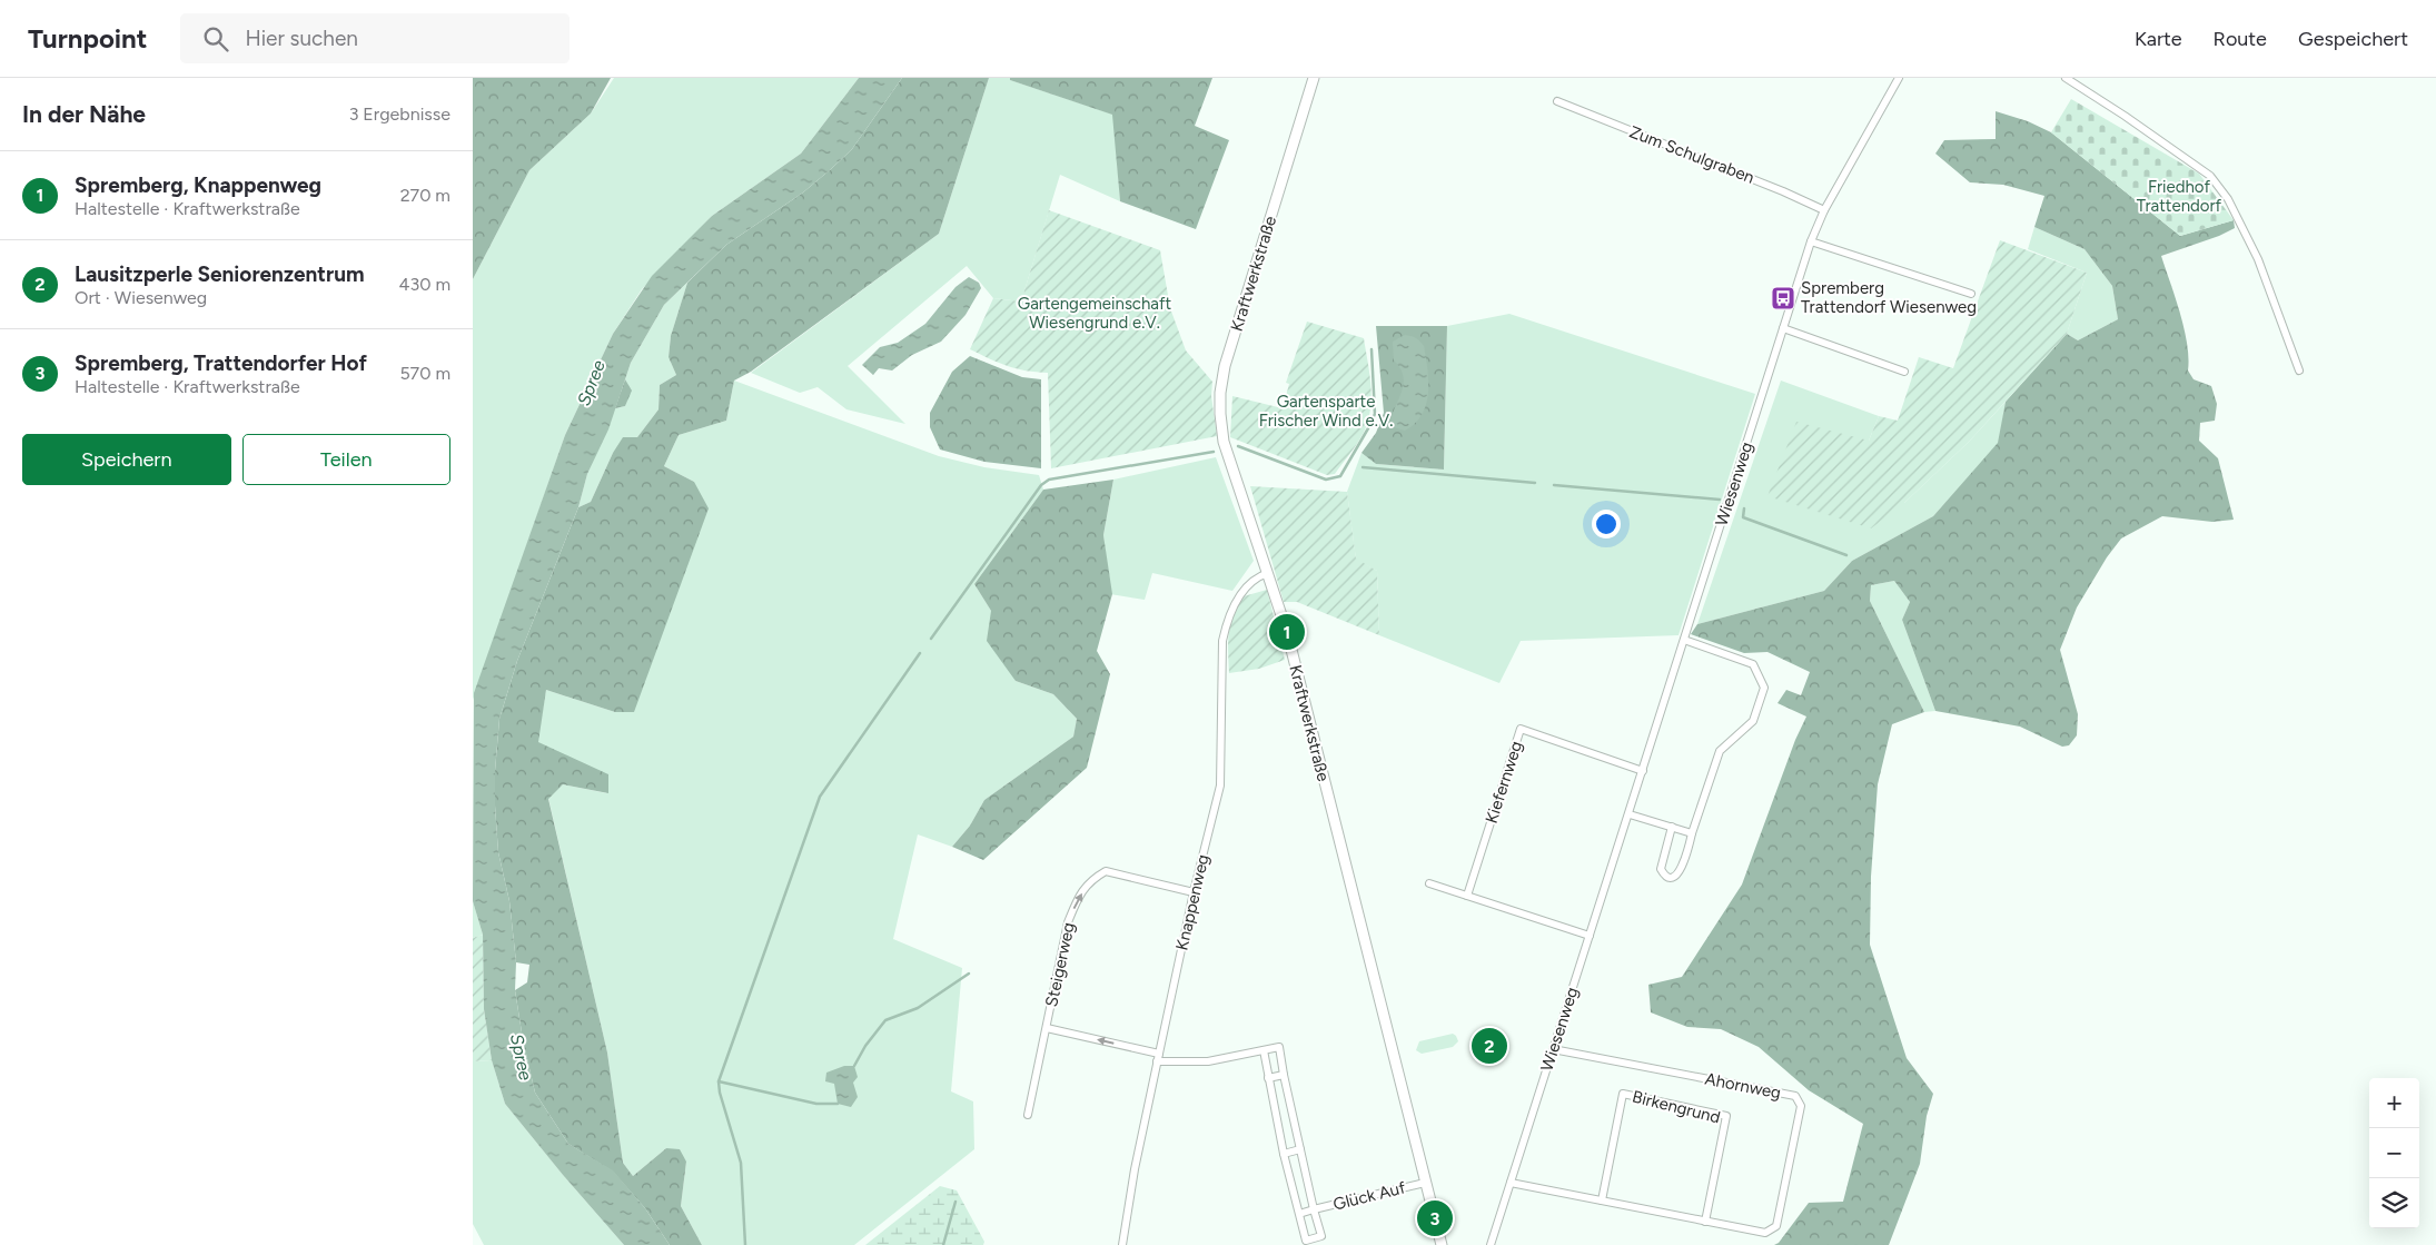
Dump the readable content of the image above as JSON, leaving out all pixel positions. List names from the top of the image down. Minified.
{"streets":{"main road":["Kraftwerkstraße"],"street":["Zum Schulgraben","Wiesenweg","Kiefernweg","Knappenweg","Steigerweg","Ahornweg","Birkengrund","Glück Auf"]},"crossings":[["Zum Schulgraben","Wiesenweg"],["Kraftwerkstraße","Knappenweg"],["Kraftwerkstraße","Glück Auf"],["Wiesenweg","Kiefernweg"],["Wiesenweg","Ahornweg"],["Knappenweg","Steigerweg"],["Knappenweg","Glück Auf"],["Steigerweg","Glück Auf"],["Ahornweg","Birkengrund"]],"water":["Spree"],"parks":["Friedhof Trattendorf","Gartengemeinschaft Wiesengrund e.V.","Gartensparte Frischer Wind e.V."],"places":{"bus stop":["Spremberg Trattendorf Wiesenweg"]},"page":{"header":"Turnpoint","search":"Hier suchen","nav":["Karte","Route","Gespeichert"],"heading":["In der Nähe","3 Ergebnisse"],"list":[{"mark":"1","name":"Spremberg, Knappenweg","note":"Haltestelle · Kraftwerkstraße","value":"270 m"},{"mark":"2","name":"Lausitzperle Seniorenzentrum","note":"Ort · Wiesenweg","value":"430 m"},{"mark":"3","name":"Spremberg, Trattendorfer Hof","note":"Haltestelle · Kraftwerkstraße","value":"570 m"}],"buttons":["Speichern","Teilen"],"pins":["1","2","3"],"map_buttons":["+","−"]}}
